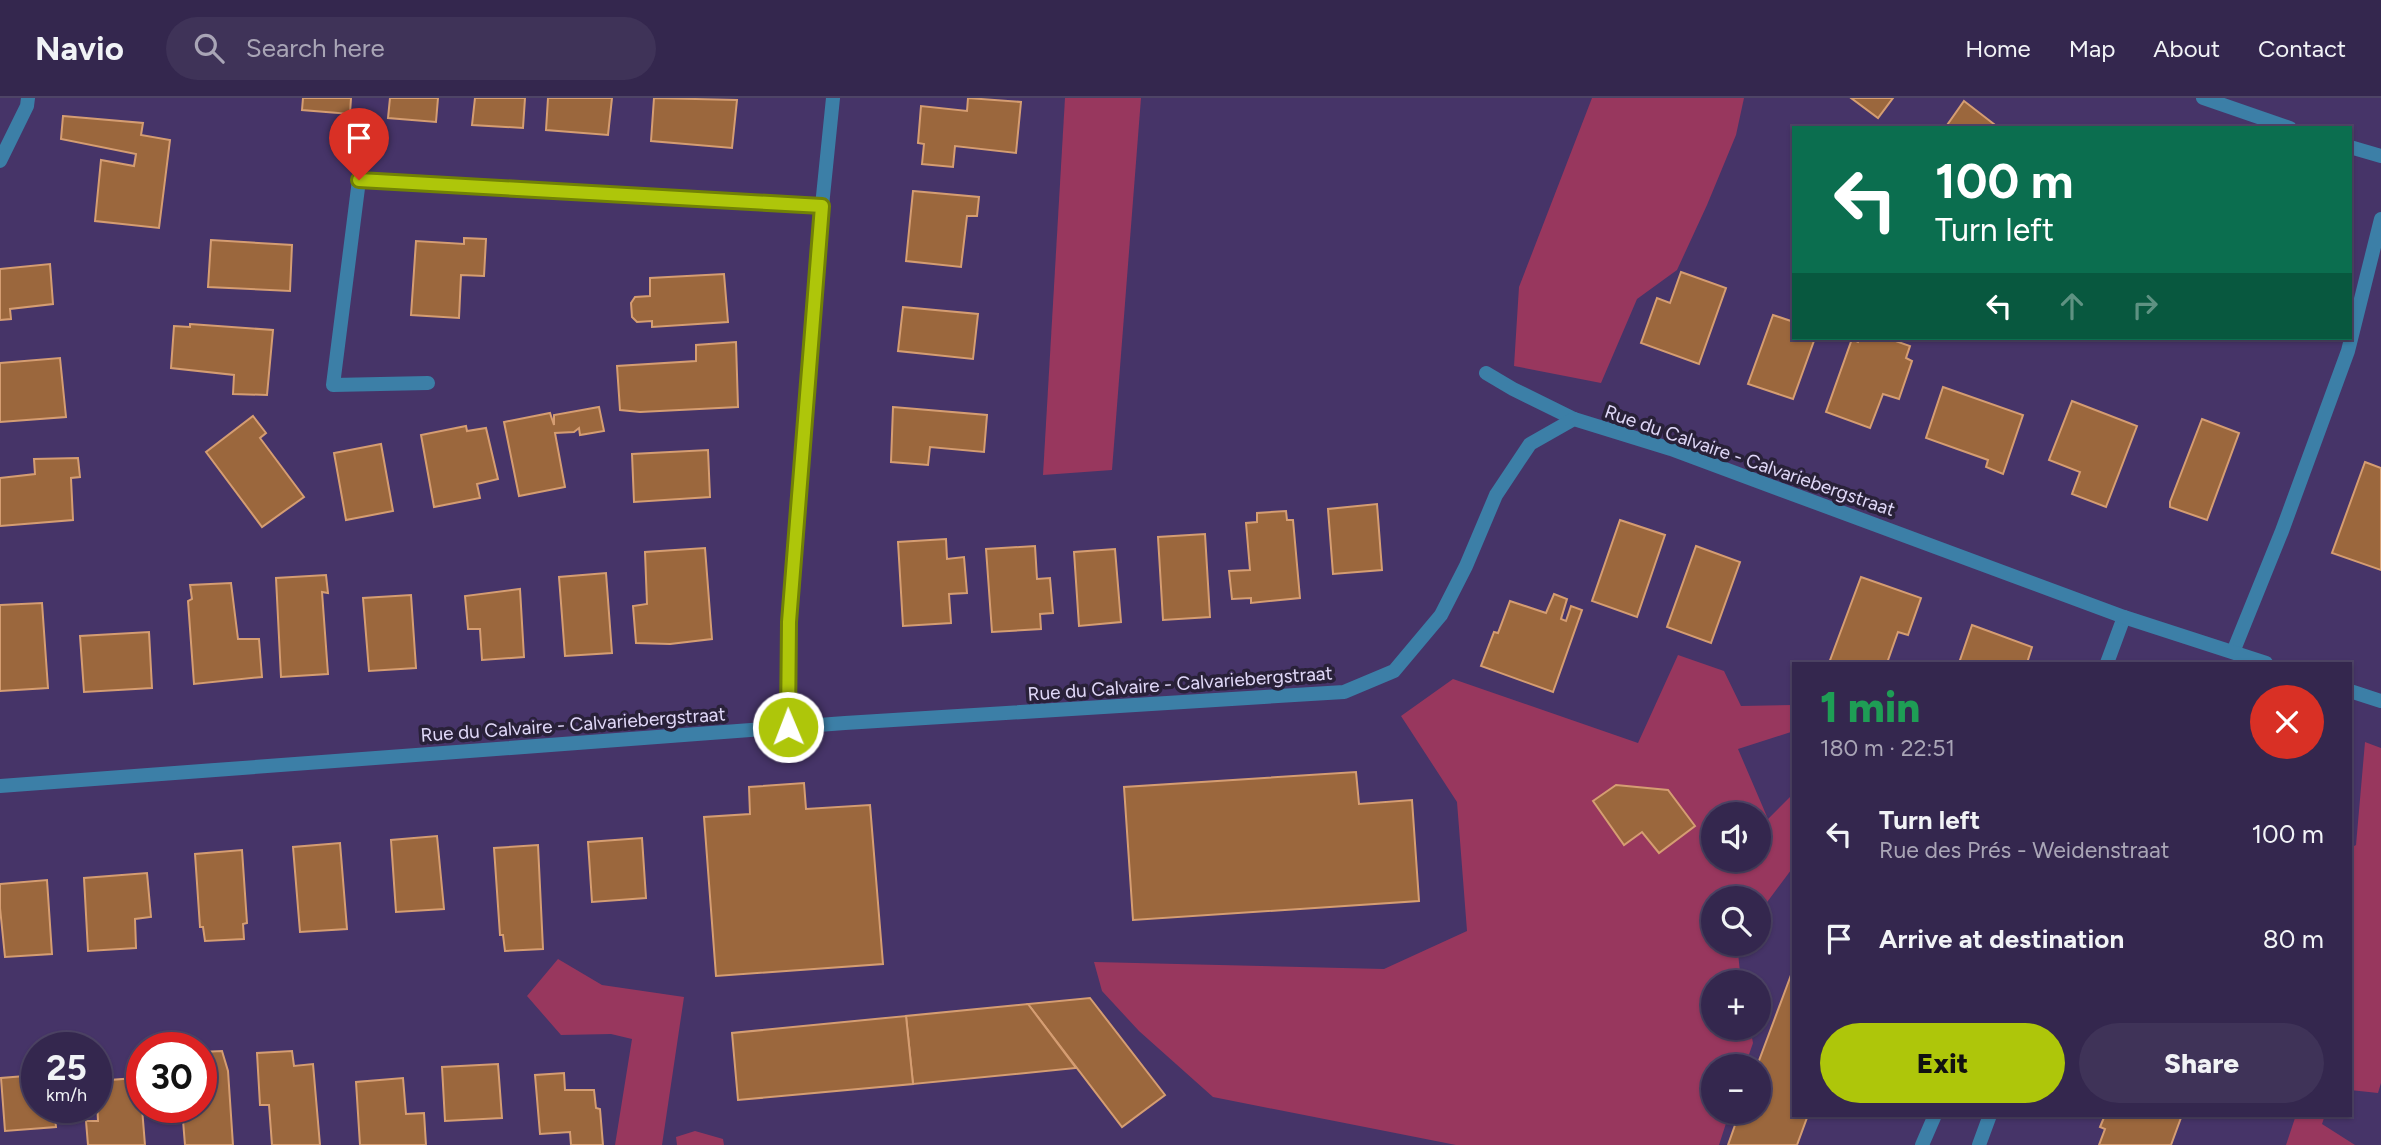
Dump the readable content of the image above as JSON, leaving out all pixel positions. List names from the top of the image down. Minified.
{"streets":{"street":["Rue du Calvaire - Calvariebergstraat"]},"page":{"header":"Navio","search":"Search here","nav":["Home","Map","About","Contact"],"turn":["100 m","Turn left"],"heading":["1 min","180 m · 22:51"],"list":[{"name":"Turn left","note":"Rue des Prés - Weidenstraat","value":"100 m"},{"name":"Arrive at destination","value":"80 m"}],"map_buttons":["+","−"],"buttons":["Exit","Share"],"speed":"25 km/h","limit":"30"}}
